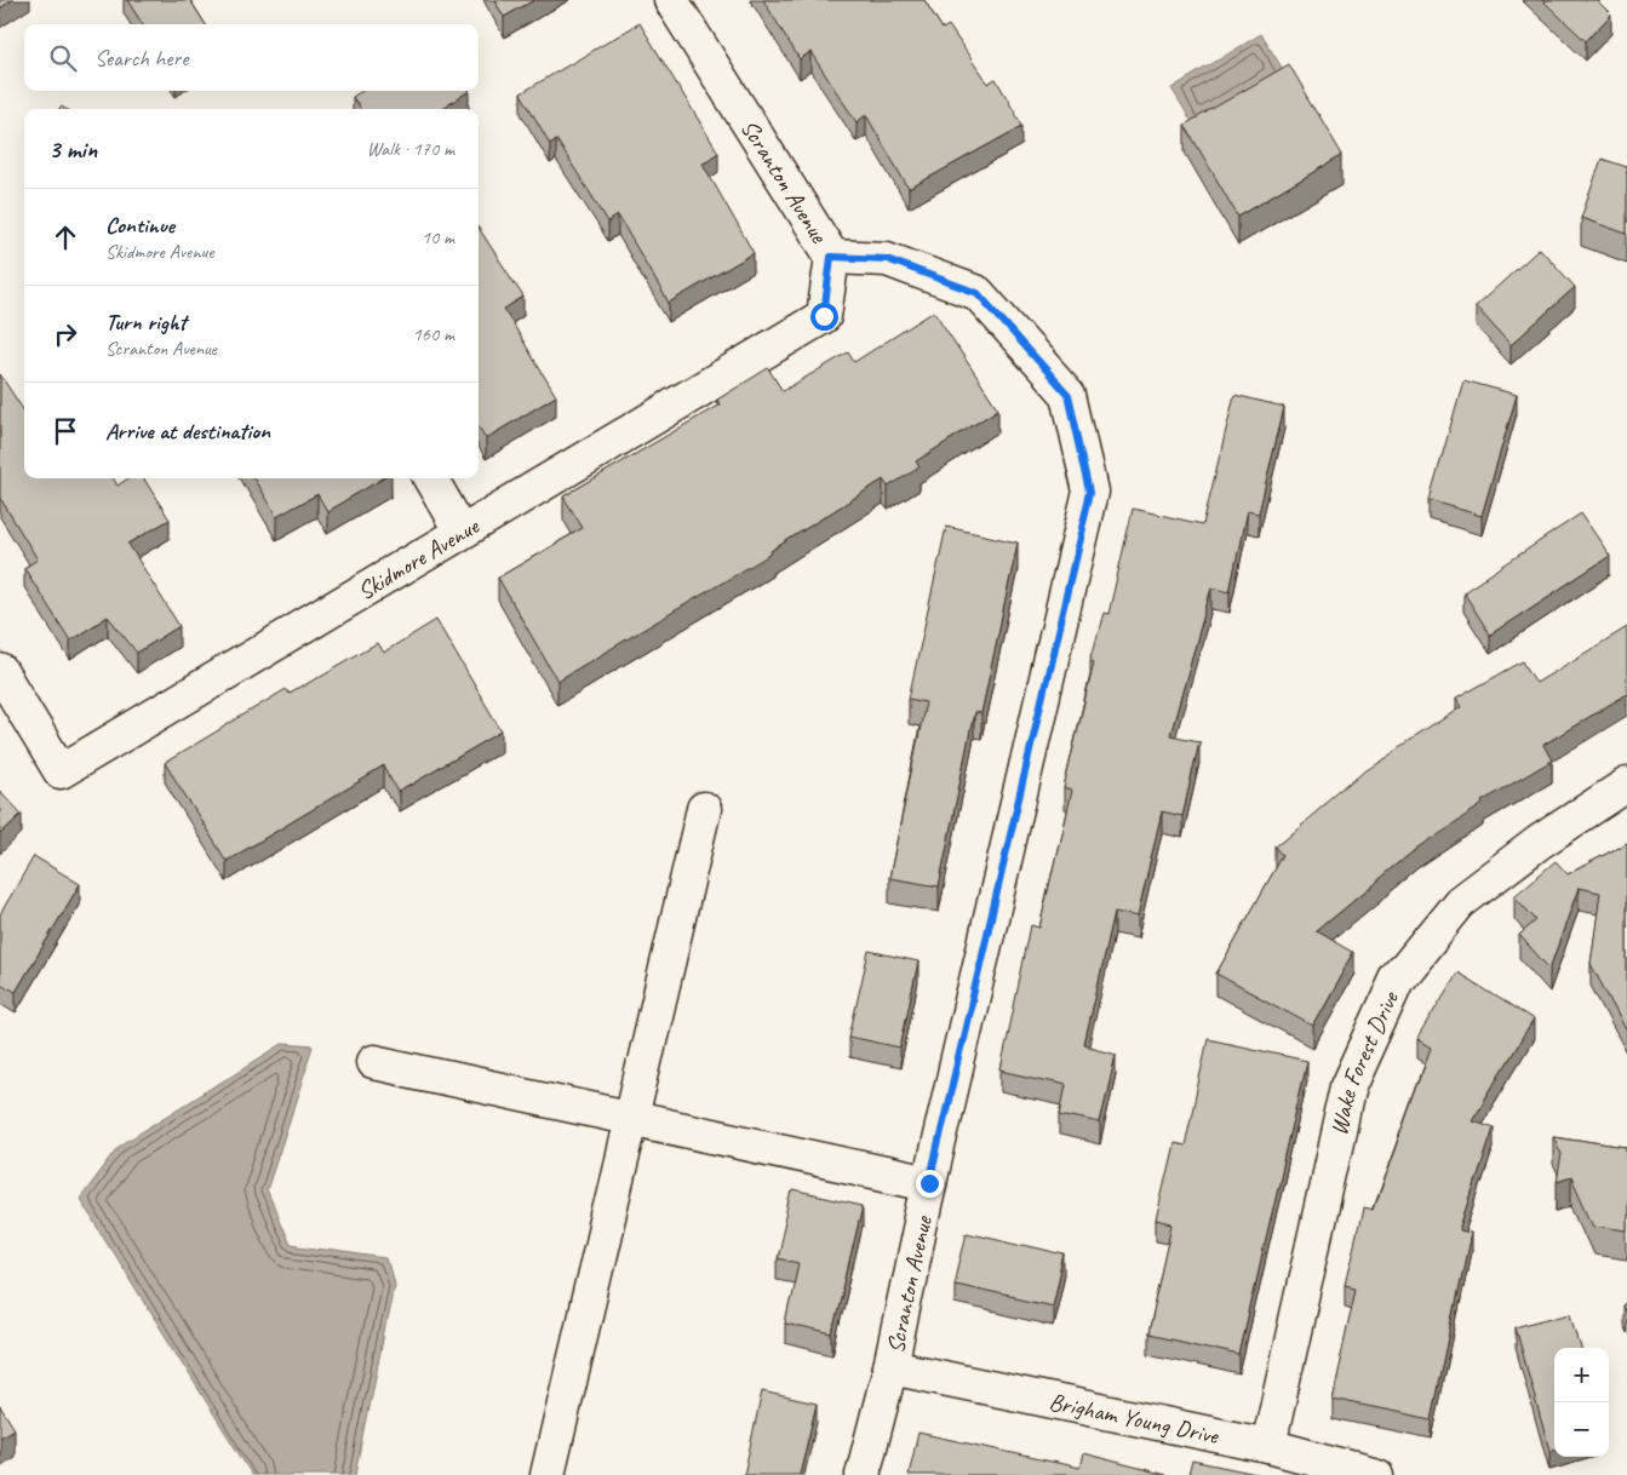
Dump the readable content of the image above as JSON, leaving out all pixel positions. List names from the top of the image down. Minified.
{"streets":{"street":["Scranton Avenue","Skidmore Avenue","Wake Forest Drive","Brigham Young Drive"]},"crossings":[["Scranton Avenue","Skidmore Avenue"],["Scranton Avenue","Brigham Young Drive"],["Wake Forest Drive","Brigham Young Drive"]],"page":{"search":"Search here","heading":["3 min","Walk · 170 m"],"list":[["Continue","Skidmore Avenue","10 m"],["Turn right","Scranton Avenue","160 m"],"Arrive at destination"],"map_buttons":["+","−"]}}
